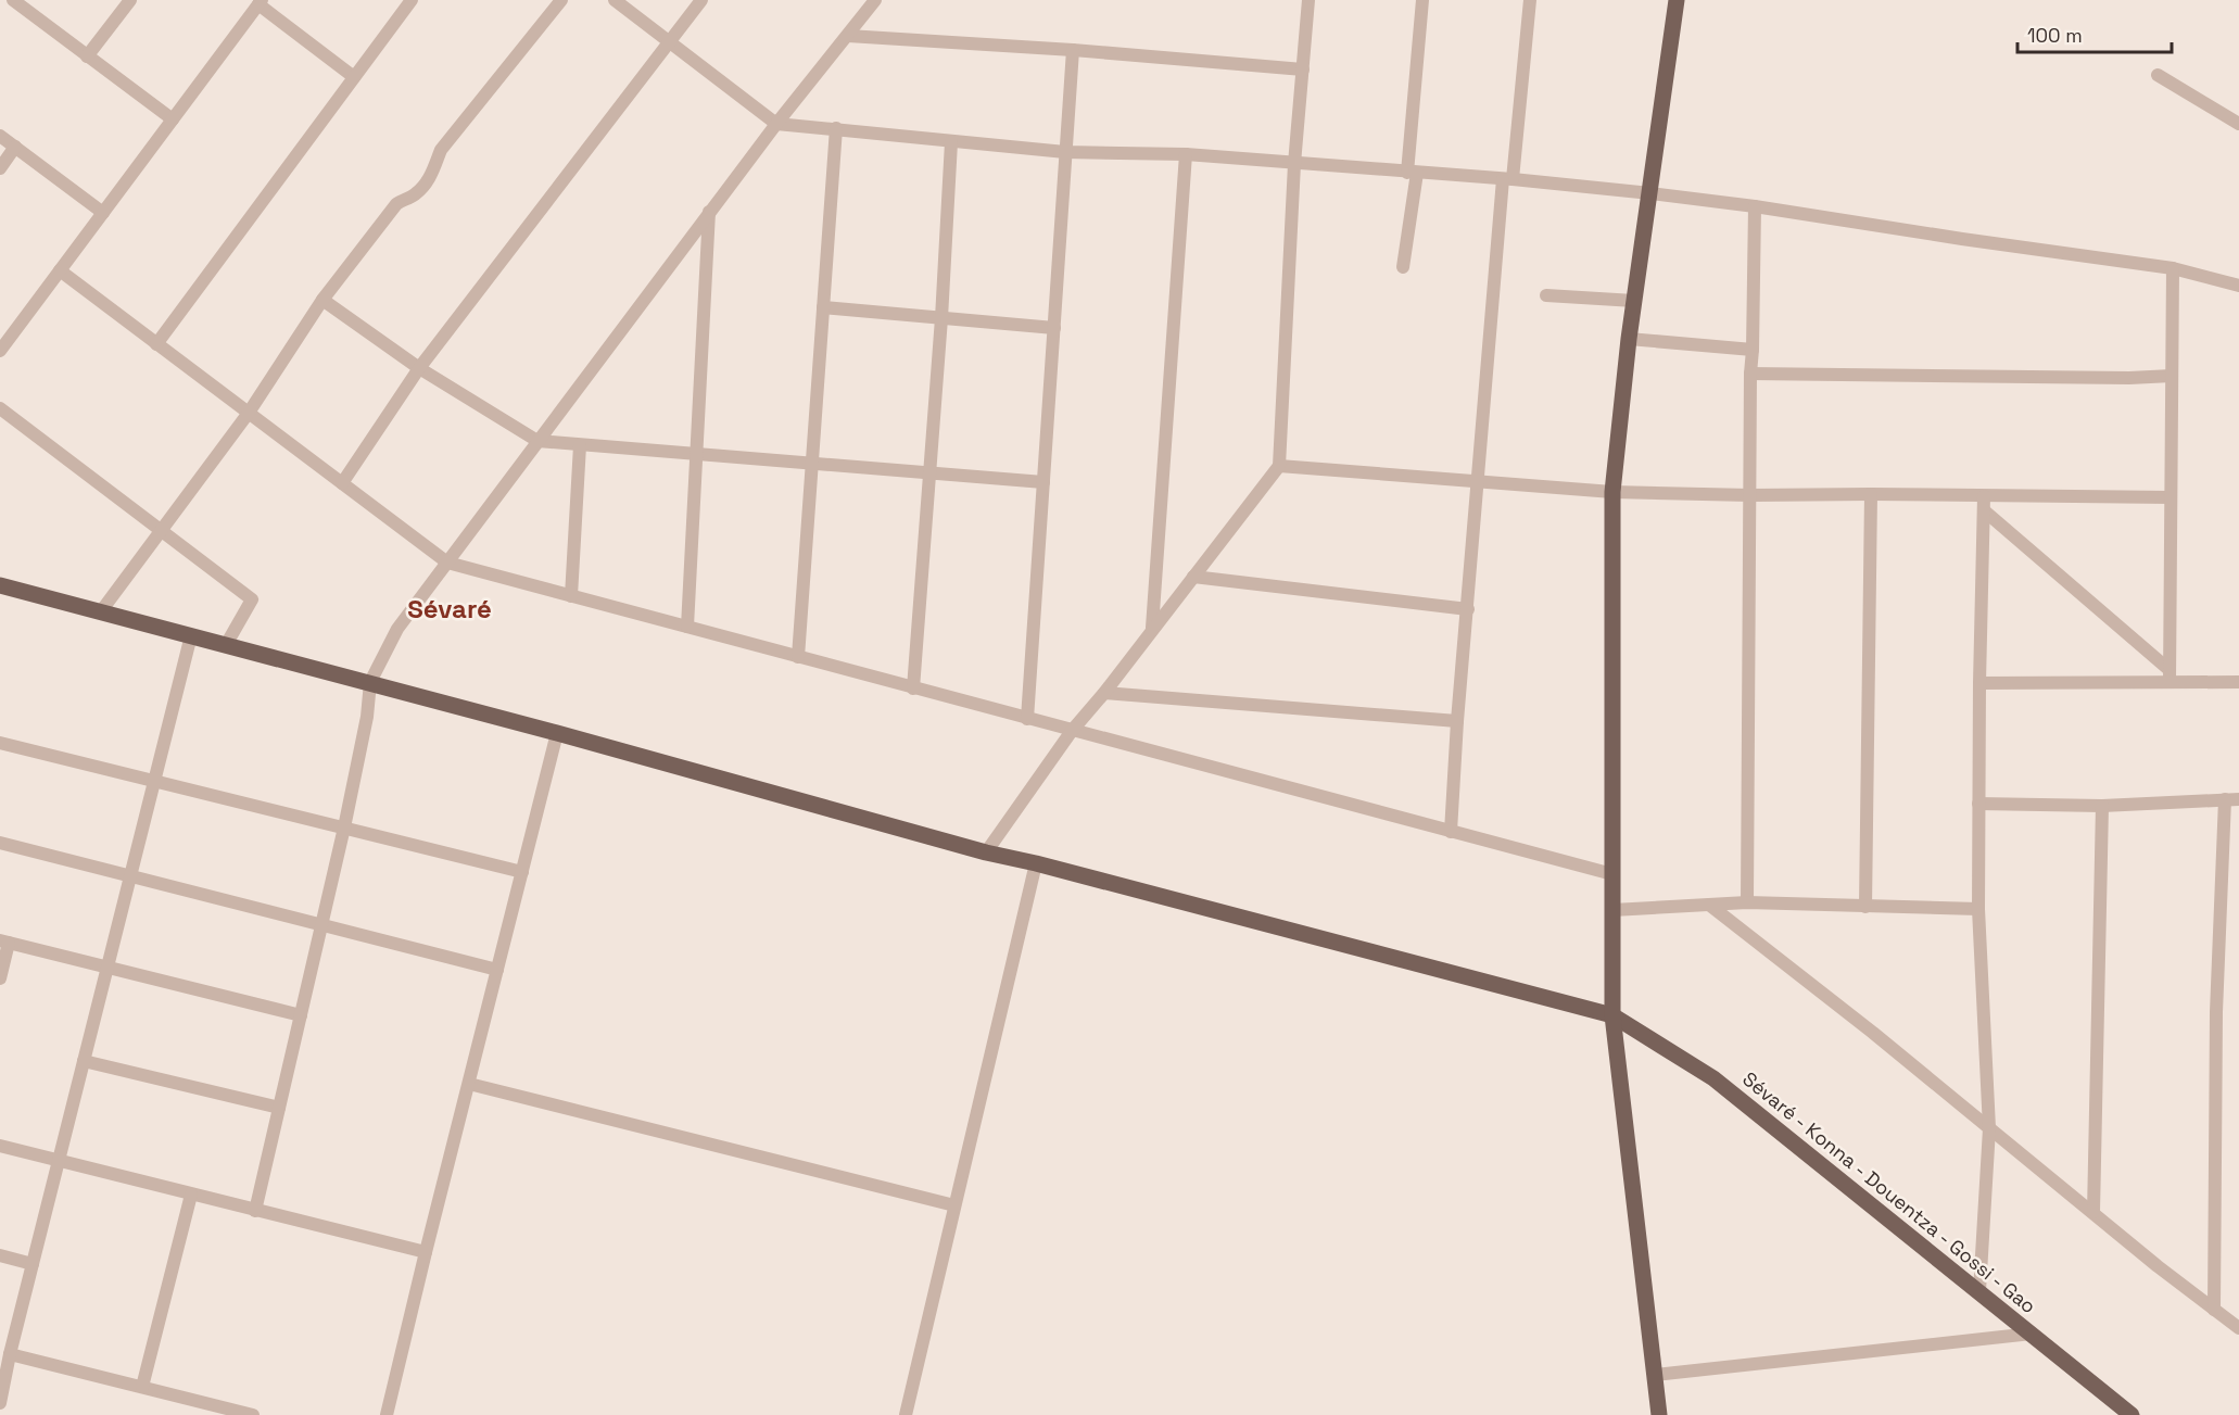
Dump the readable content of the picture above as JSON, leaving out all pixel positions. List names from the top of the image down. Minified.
{"streets":{"main road":["Sévaré - Konna - Douentza - Gossi - Gao"]},"districts":["Sévaré"],"scale_bar":"100 m"}
